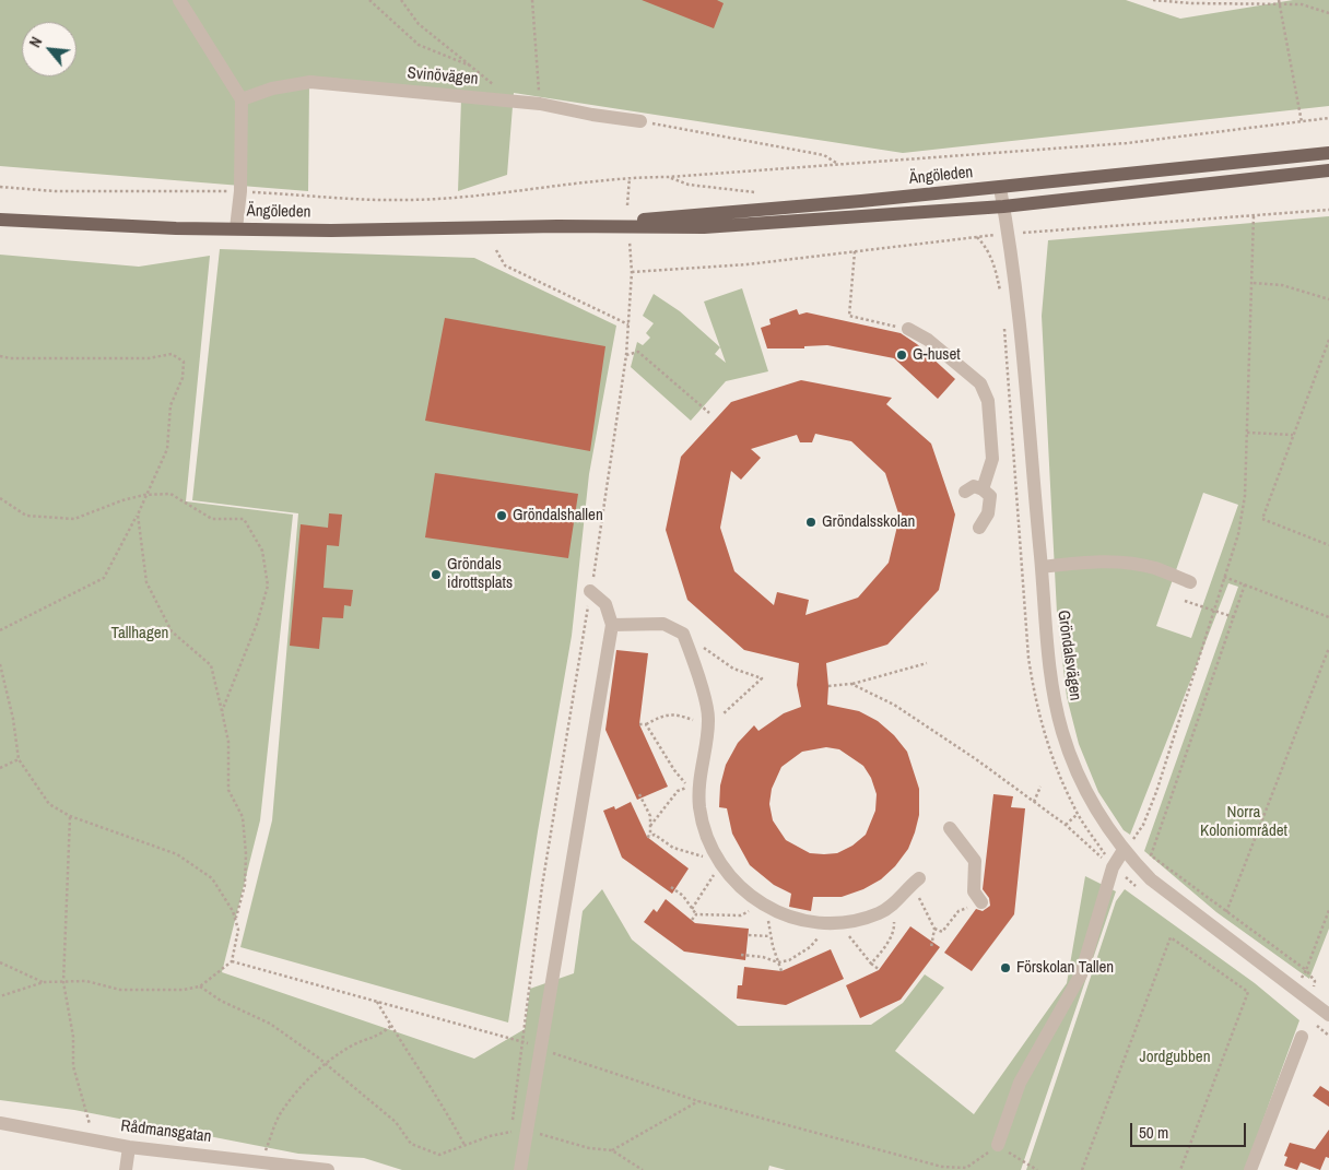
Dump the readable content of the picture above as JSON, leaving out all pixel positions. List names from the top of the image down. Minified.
{"streets":{"main road":["Ängöleden"],"street":["Svinövägen","Gröndalsvägen","Rådmansgatan"]},"crossings":[["Ängöleden","Gröndalsvägen"]],"parks":["Tallhagen","Norra Koloniområdet","Jordgubben"],"places":["G-huset","Gröndalshallen","Gröndalsskolan","Gröndals idrottsplats","Förskolan Tallen"],"scale_bar":"50 m","north":"top left"}
